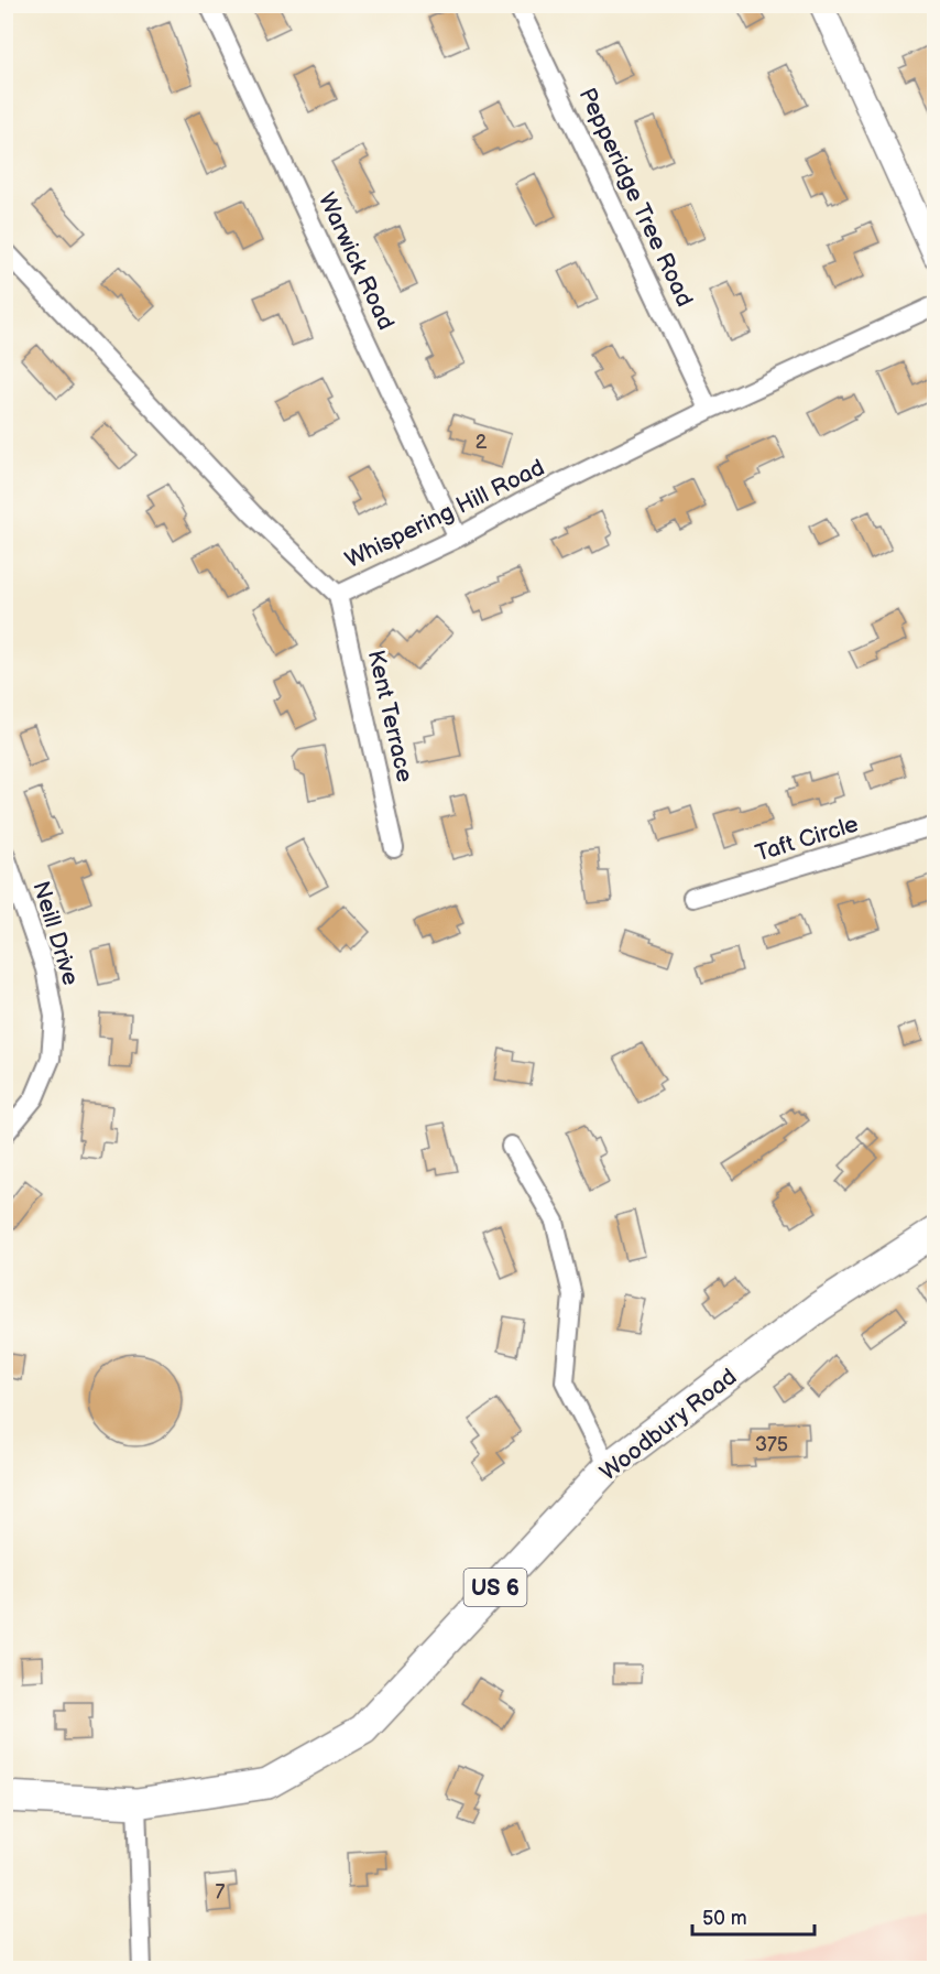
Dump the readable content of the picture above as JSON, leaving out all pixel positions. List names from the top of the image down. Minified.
{"streets":{"main road":["Woodbury Road","US 6"],"street":["Pepperidge Tree Road","Warwick Road","Whispering Hill Road","Kent Terrace","Taft Circle","Neill Drive"]},"crossings":[["Pepperidge Tree Road","Whispering Hill Road"],["Warwick Road","Whispering Hill Road"],["Whispering Hill Road","Kent Terrace"]],"house_numbers":["2","375","7"],"scale_bar":"50 m"}
